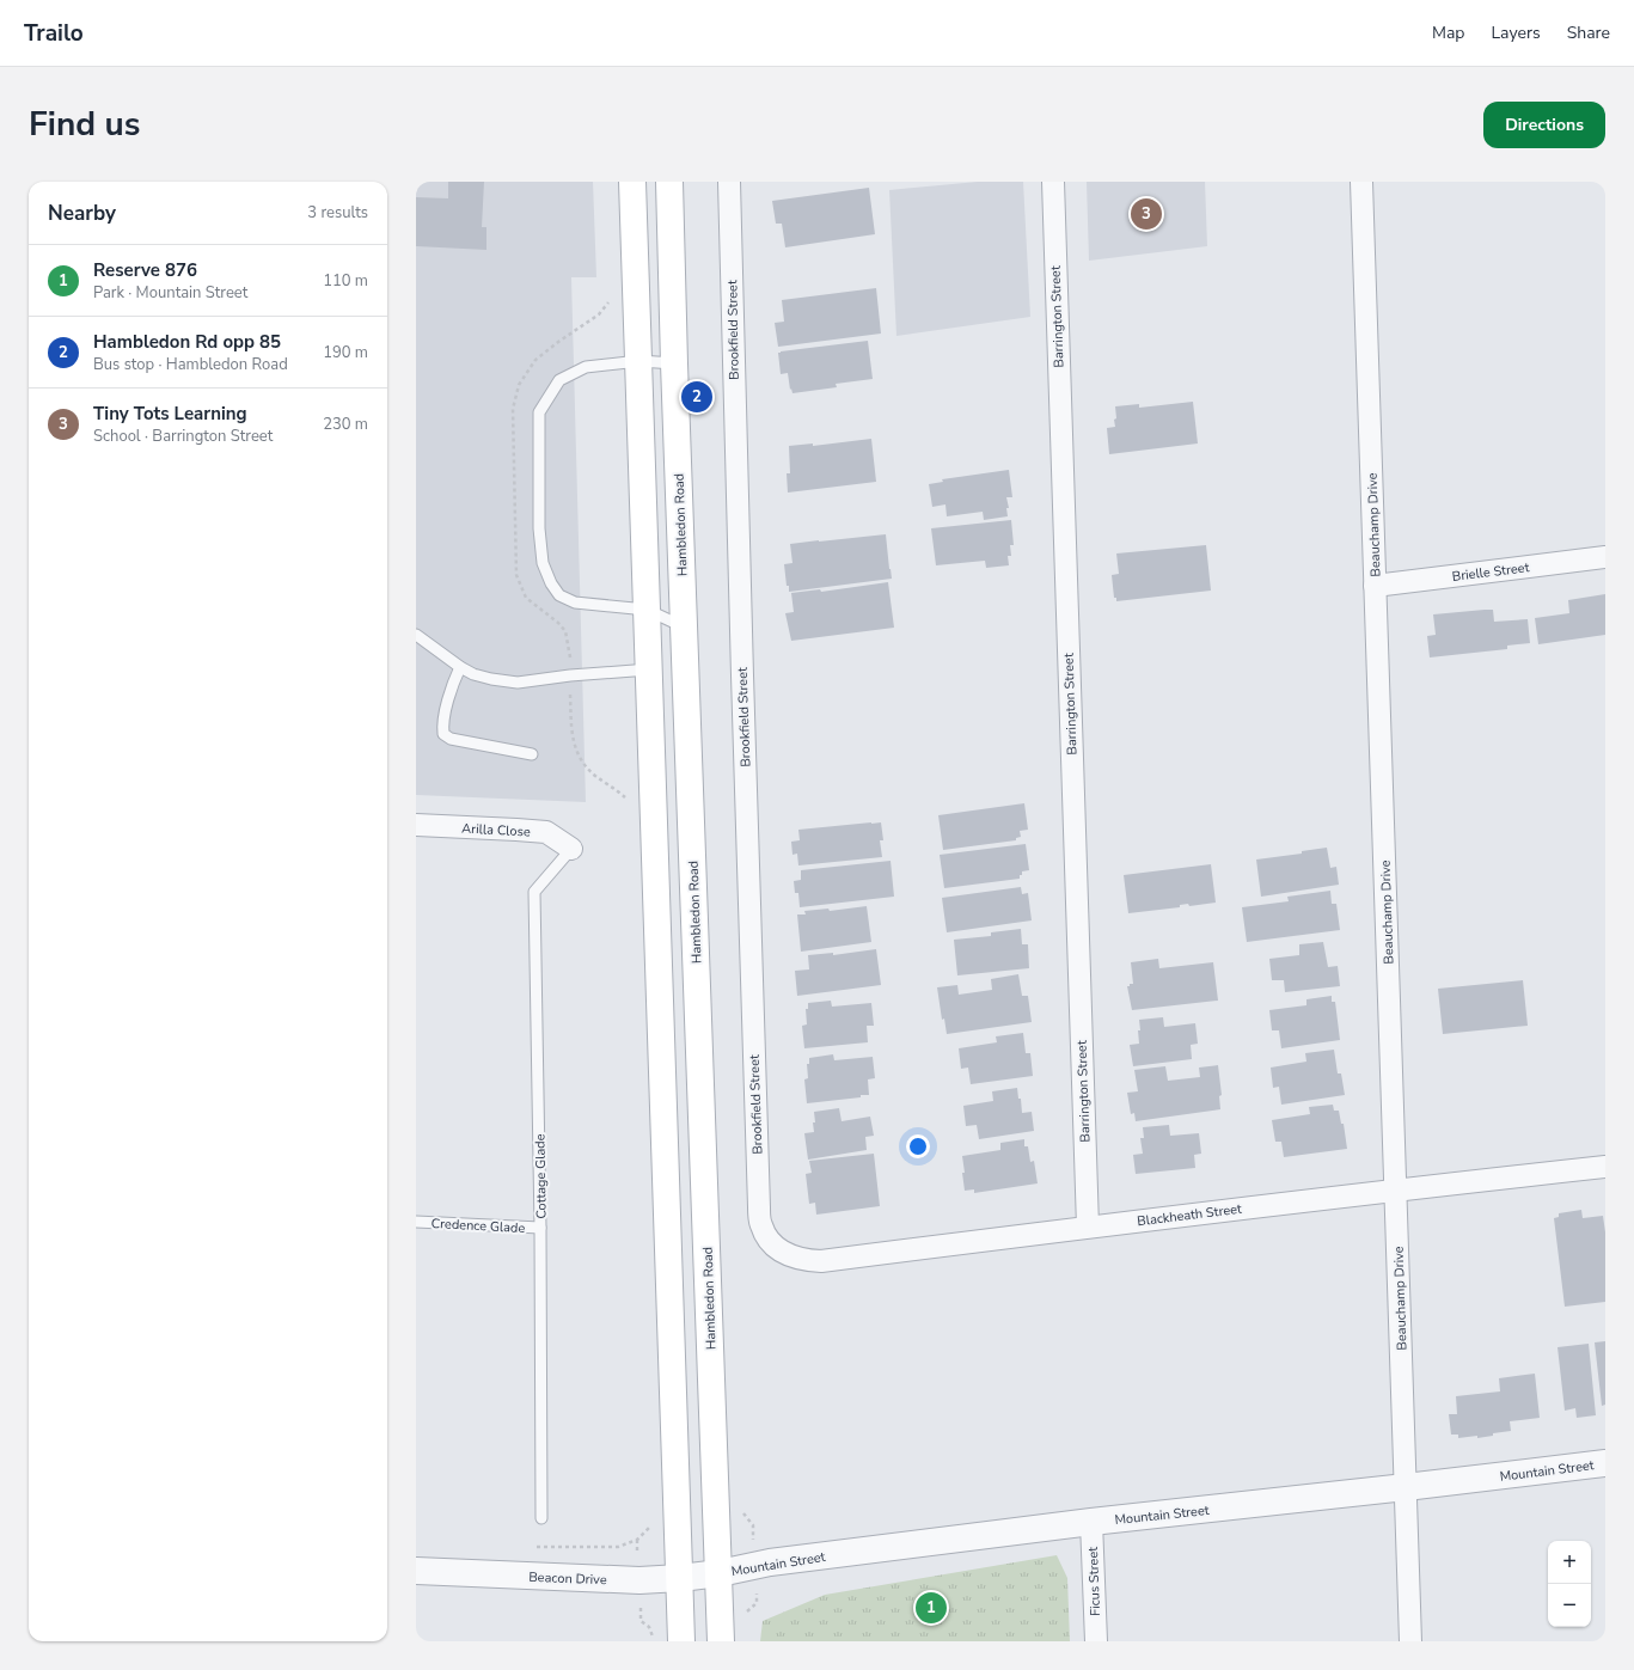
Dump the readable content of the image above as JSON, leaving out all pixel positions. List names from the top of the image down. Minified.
{"streets":{"main road":["Hambledon Road"],"street":["Barrington Street","Brookfield Street","Beauchamp Drive","Brielle Street","Arilla Close","Blackheath Street","Mountain Street","Beacon Drive","Ficus Street"],"lane":["Cottage Glade","Credence Glade"]},"crossings":[["Barrington Street","Blackheath Street"],["Brookfield Street","Blackheath Street"],["Hambledon Road","Mountain Street"],["Hambledon Road","Beacon Drive"],["Beauchamp Drive","Brielle Street"],["Beauchamp Drive","Blackheath Street"],["Beauchamp Drive","Mountain Street"],["Arilla Close","Cottage Glade"],["Cottage Glade","Credence Glade"],["Mountain Street","Beacon Drive"],["Mountain Street","Ficus Street"]],"page":{"header":"Trailo","nav":["Map","Layers","Share"],"title":"Find us","buttons":"Directions","heading":["Nearby","3 results"],"pins":["3","2","1"],"list":[{"mark":"1","name":"Reserve 876","note":"Park · Mountain Street","value":"110 m"},{"mark":"2","name":"Hambledon Rd opp 85","note":"Bus stop · Hambledon Road","value":"190 m"},{"mark":"3","name":"Tiny Tots Learning","note":"School · Barrington Street","value":"230 m"}],"map_buttons":["+","−"]}}
